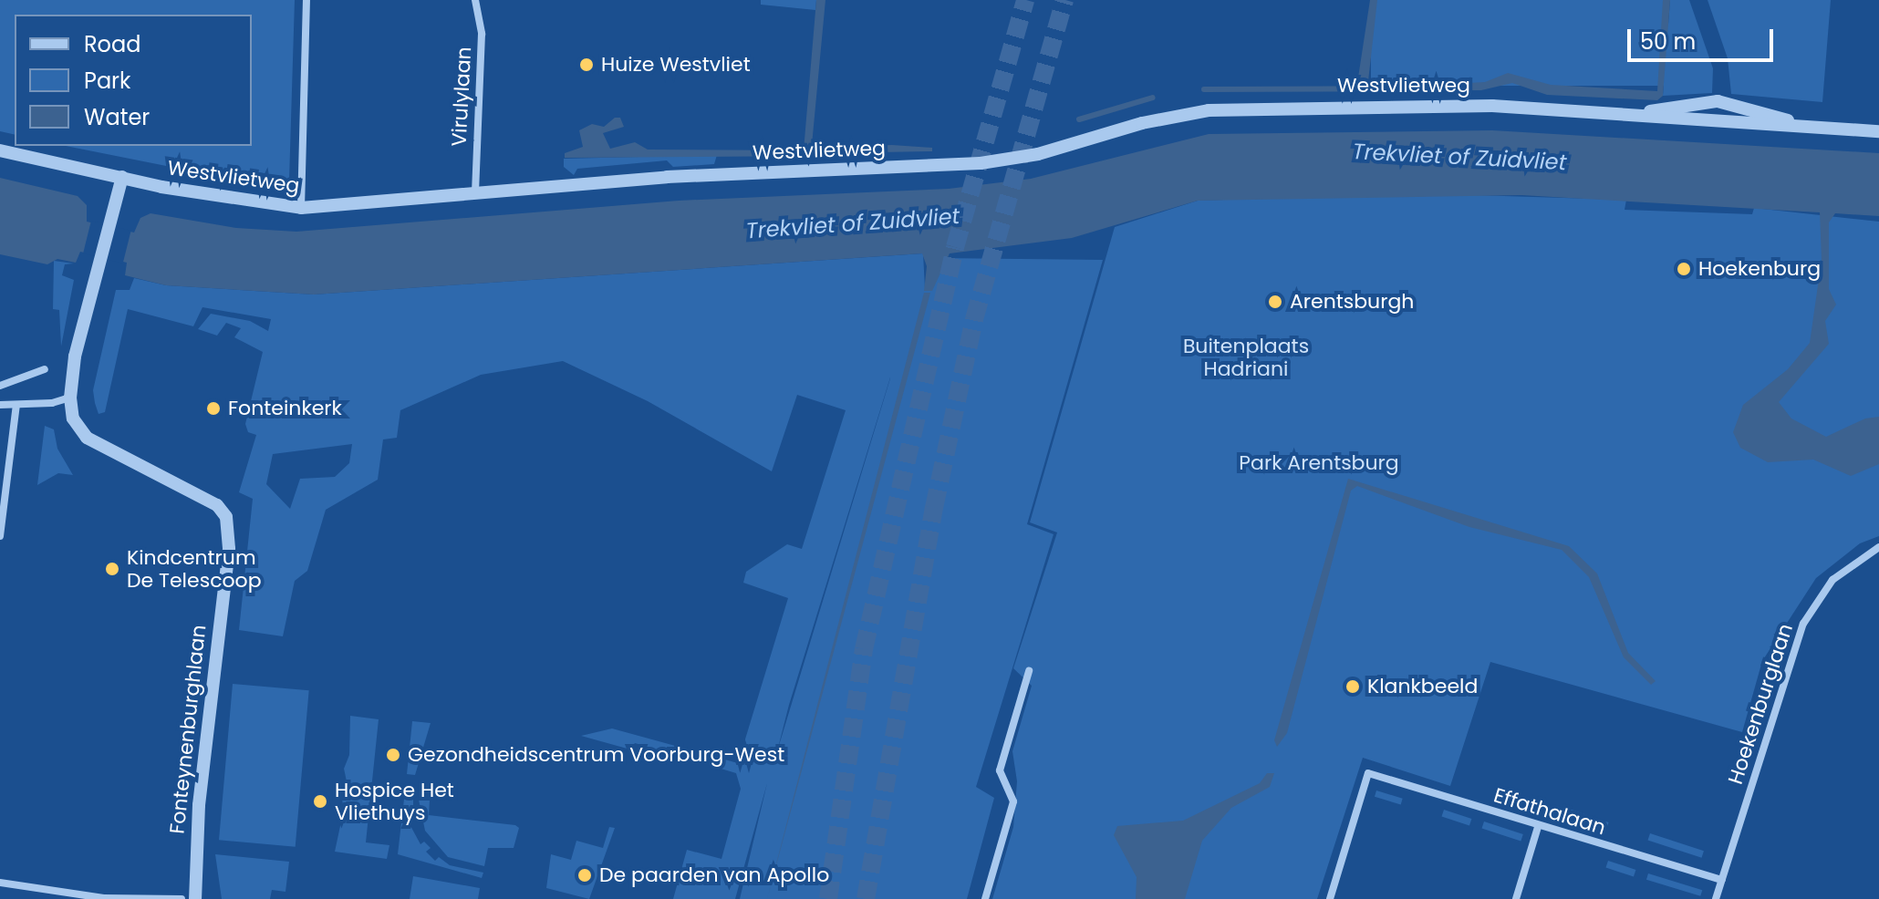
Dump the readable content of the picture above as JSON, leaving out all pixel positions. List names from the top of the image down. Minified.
{"streets":{"street":["Westvlietweg","Virulylaan","Hoekenburglaan","Fonteynenburghlaan","Effathalaan"]},"crossings":[["Westvlietweg","Virulylaan"],["Westvlietweg","Fonteynenburghlaan"],["Hoekenburglaan","Effathalaan"]],"water":["Trekvliet of Zuidvliet"],"parks":["Buitenplaats Hadriani","Park Arentsburg"],"places":["Huize Westvliet","Hoekenburg","Arentsburgh","Fonteinkerk","Kindcentrum De Telescoop","Klankbeeld","Gezondheidscentrum Voorburg-West","Hospice Het Vliethuys","De paarden van Apollo"],"legend":["Road","Park","Water"],"scale_bar":"50 m"}
